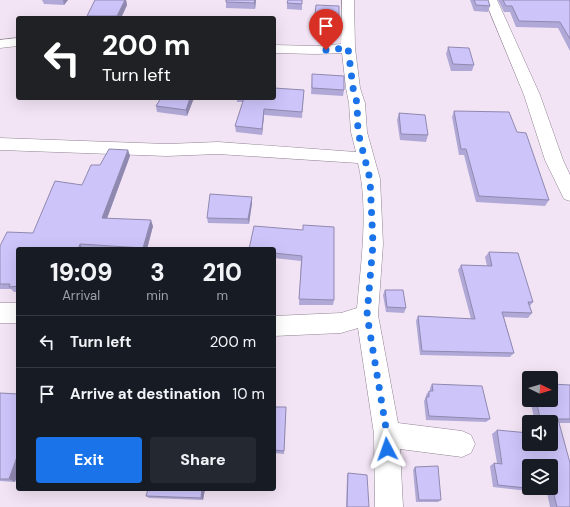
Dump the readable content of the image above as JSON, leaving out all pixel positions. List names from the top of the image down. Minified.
{"north":"right","page":{"turn":["200 m","Turn left"],"eta":["19:09","Arrival","3","min","210","m"],"list":[{"name":"Turn left","value":"200 m"},{"name":"Arrive at destination","value":"10 m"}],"buttons":["Exit","Share"]}}
